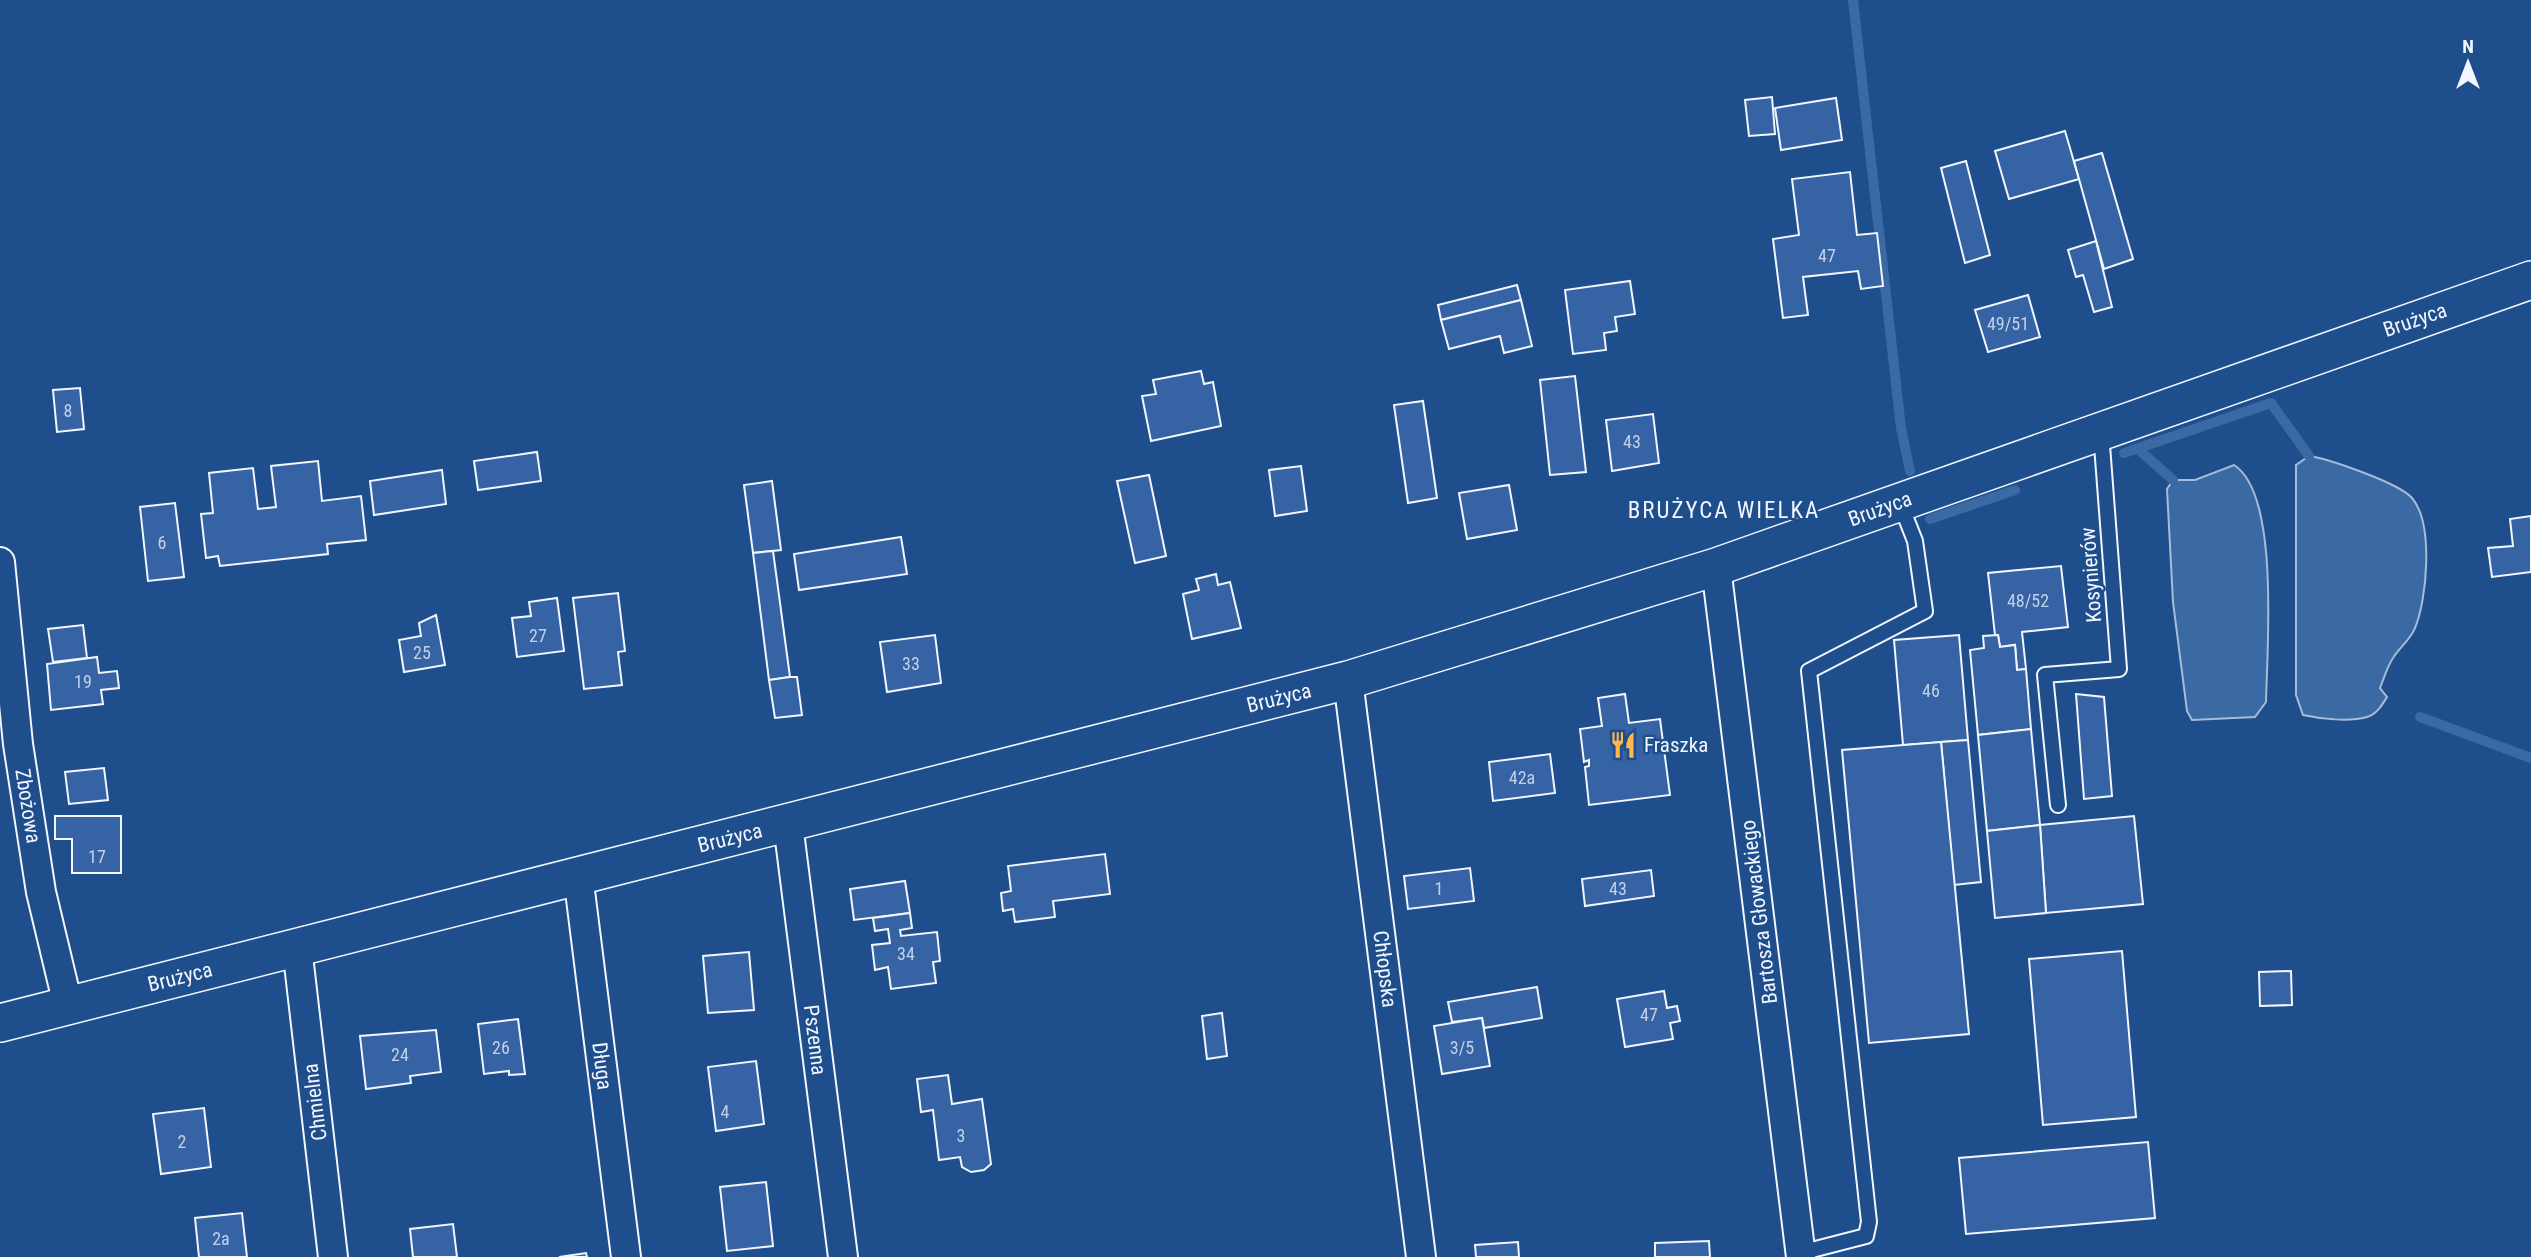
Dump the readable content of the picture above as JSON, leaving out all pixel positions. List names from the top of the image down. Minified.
{"streets":{"street":["Brużyca","Zbożowa","Bartosza Głowackiego","Chłopska","Pszenna","Długa","Chmielna"],"lane":["Kosynierów"]},"crossings":[["Brużyca","Kosynierów"],["Brużyca","Zbożowa"],["Brużyca","Bartosza Głowackiego"],["Brużyca","Chłopska"],["Brużyca","Pszenna"],["Brużyca","Długa"],["Brużyca","Chmielna"]],"districts":["BRUŻYCA WIELKA"],"places":{"restaurant":["Fraszka"]},"house_numbers":["47","49/51","8","43","6","48/52","27","25","33","19","46","42a","17","1","43","34","47","26","3/5","24","4","3","2","2a"],"north":"top"}
